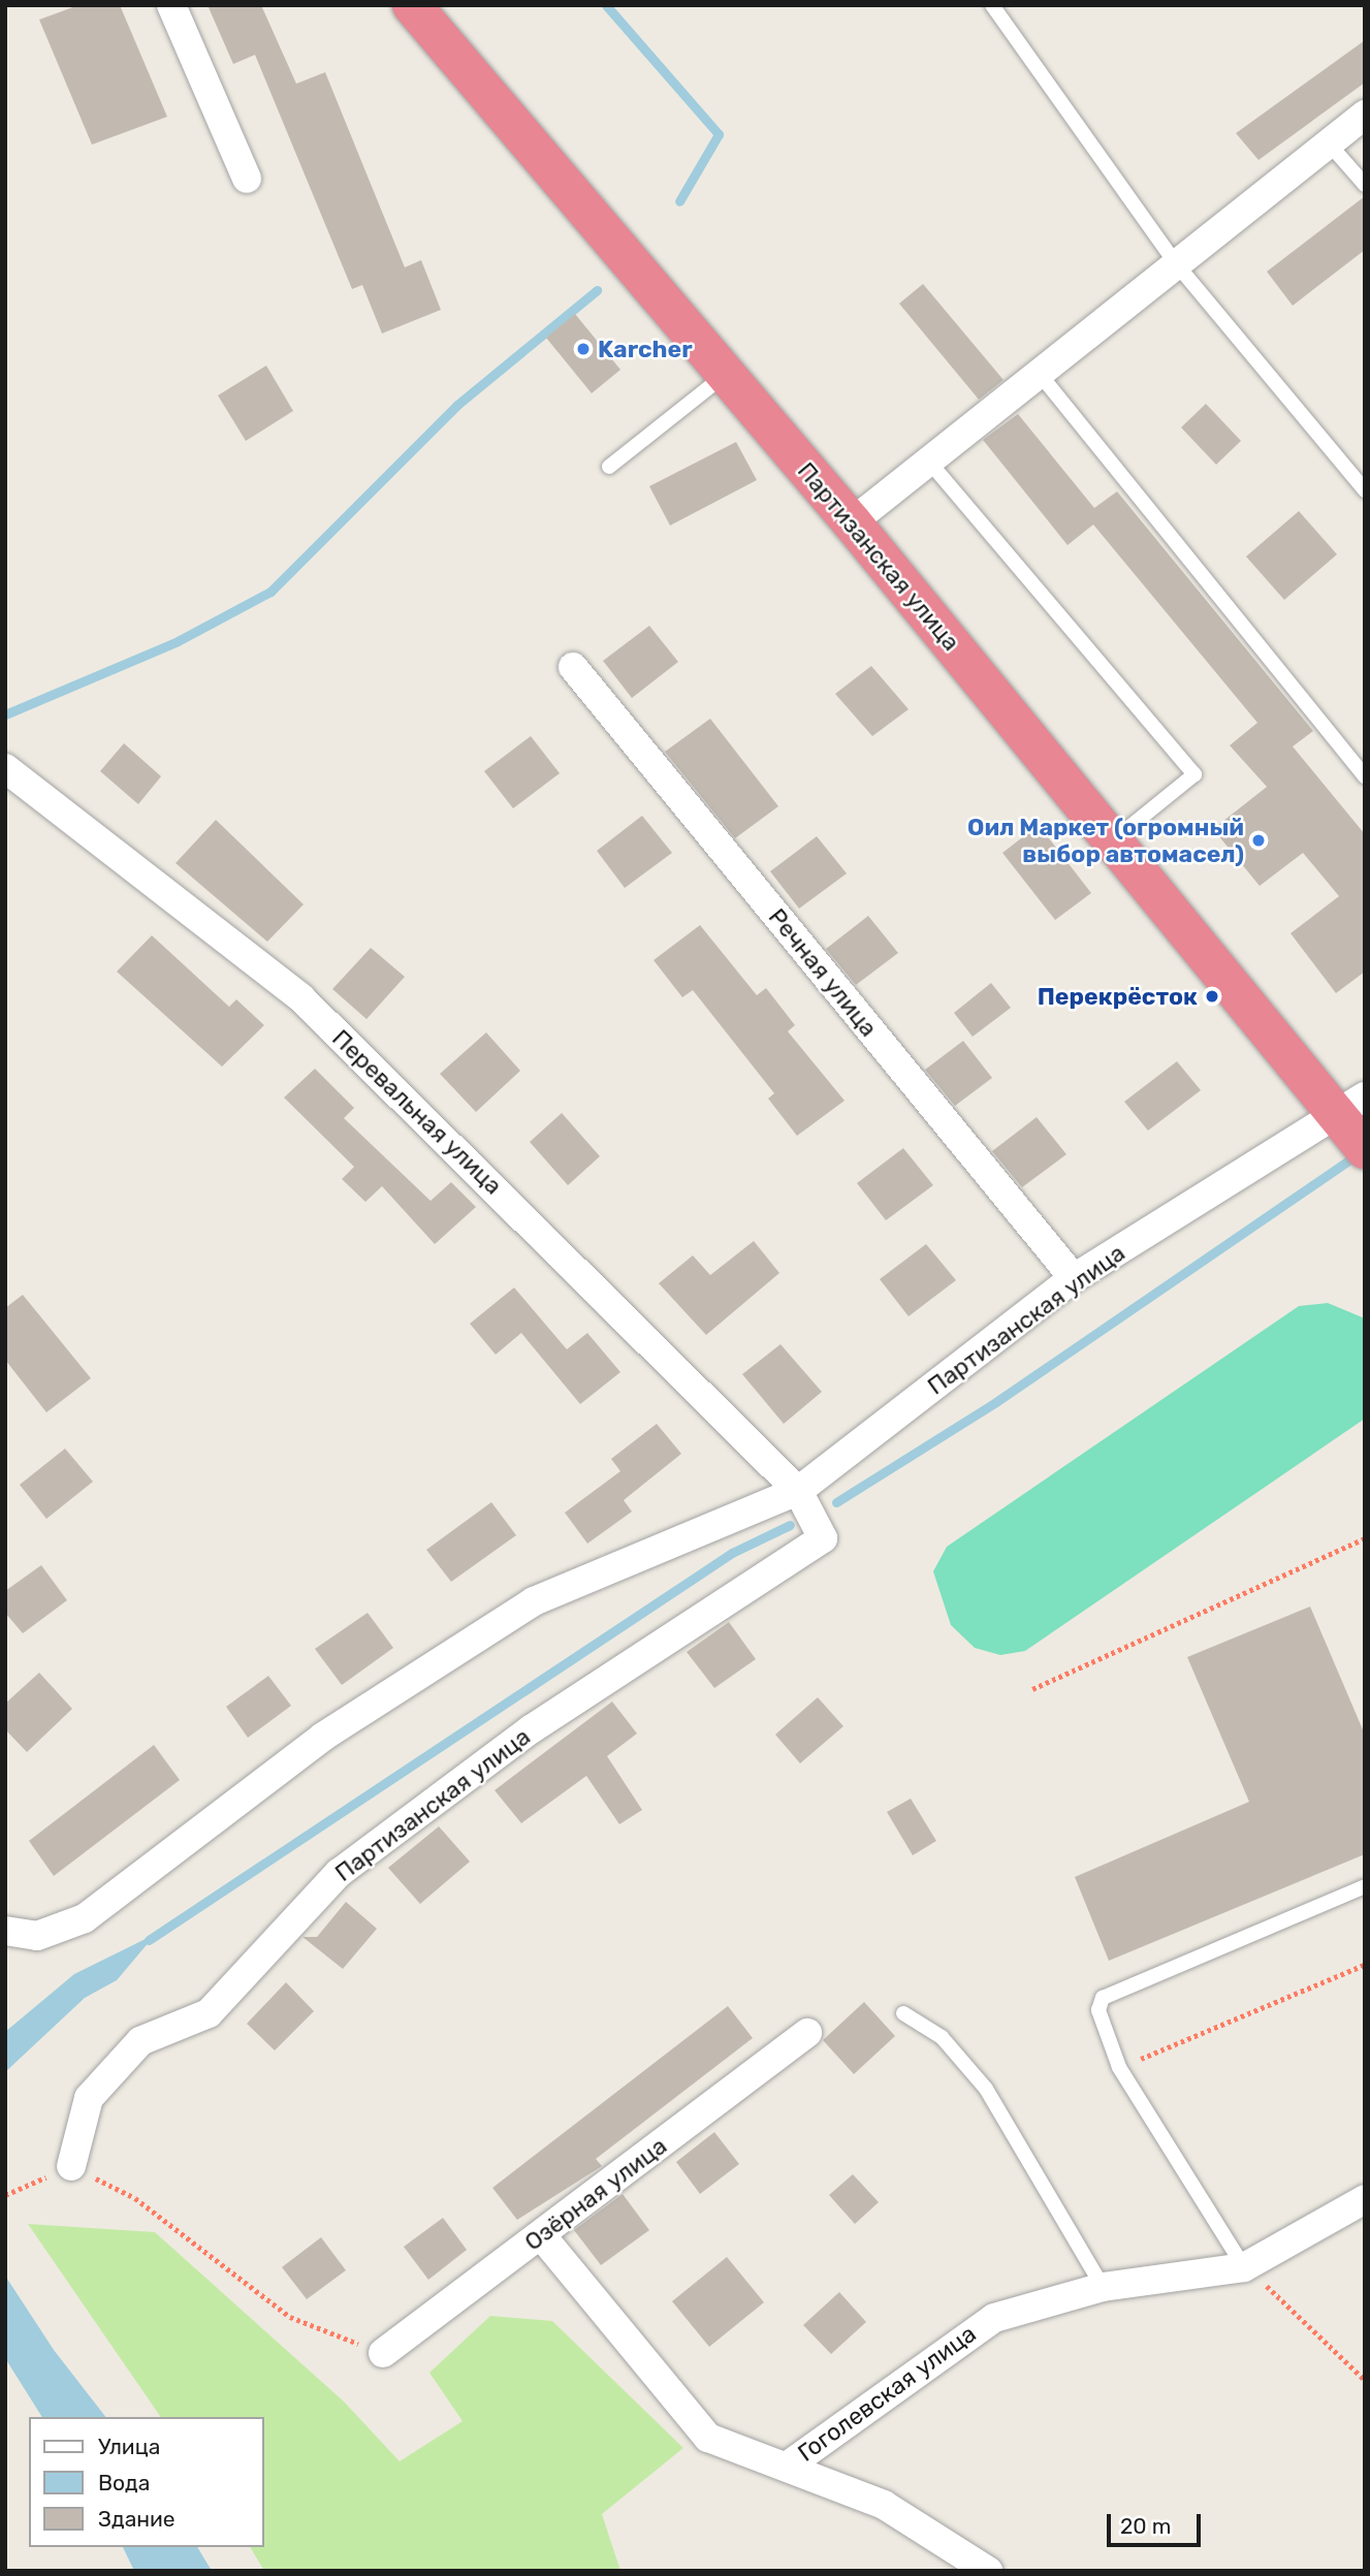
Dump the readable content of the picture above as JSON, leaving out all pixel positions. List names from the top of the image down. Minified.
{"streets":{"highway":["Партизанская улица"],"street":["Речная улица","Перевальная улица","Озёрная улица","Гоголевская улица"]},"crossings":[["Партизанская улица","Речная улица"],["Партизанская улица","Перевальная улица"]],"places":["Karcher","Оил Маркет (огромный выбор автомасел)","Перекрёсток"],"legend":["Улица","Вода","Здание"],"scale_bar":"20 m"}
